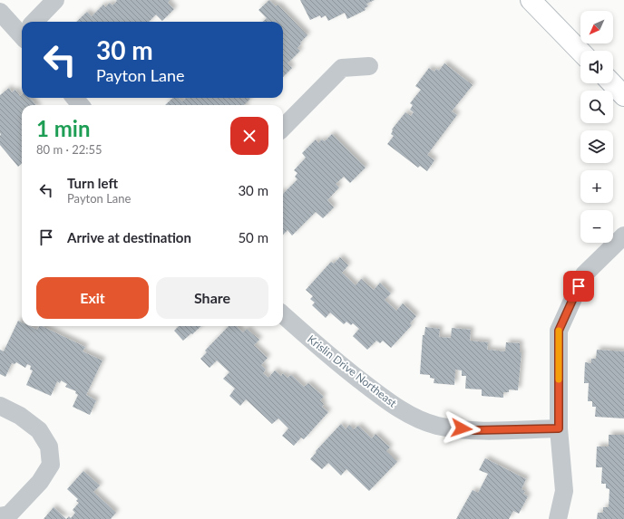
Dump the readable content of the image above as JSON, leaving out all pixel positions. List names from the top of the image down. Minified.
{"streets":{"street":["Krislin Drive Northeast"]},"north":"bottom left","page":{"map_buttons":["+","−"],"turn":["30 m","Payton Lane"],"heading":["1 min","80 m · 22:55"],"list":[{"name":"Turn left","note":"Payton Lane","value":"30 m"},{"name":"Arrive at destination","value":"50 m"}],"buttons":["Exit","Share"]}}
